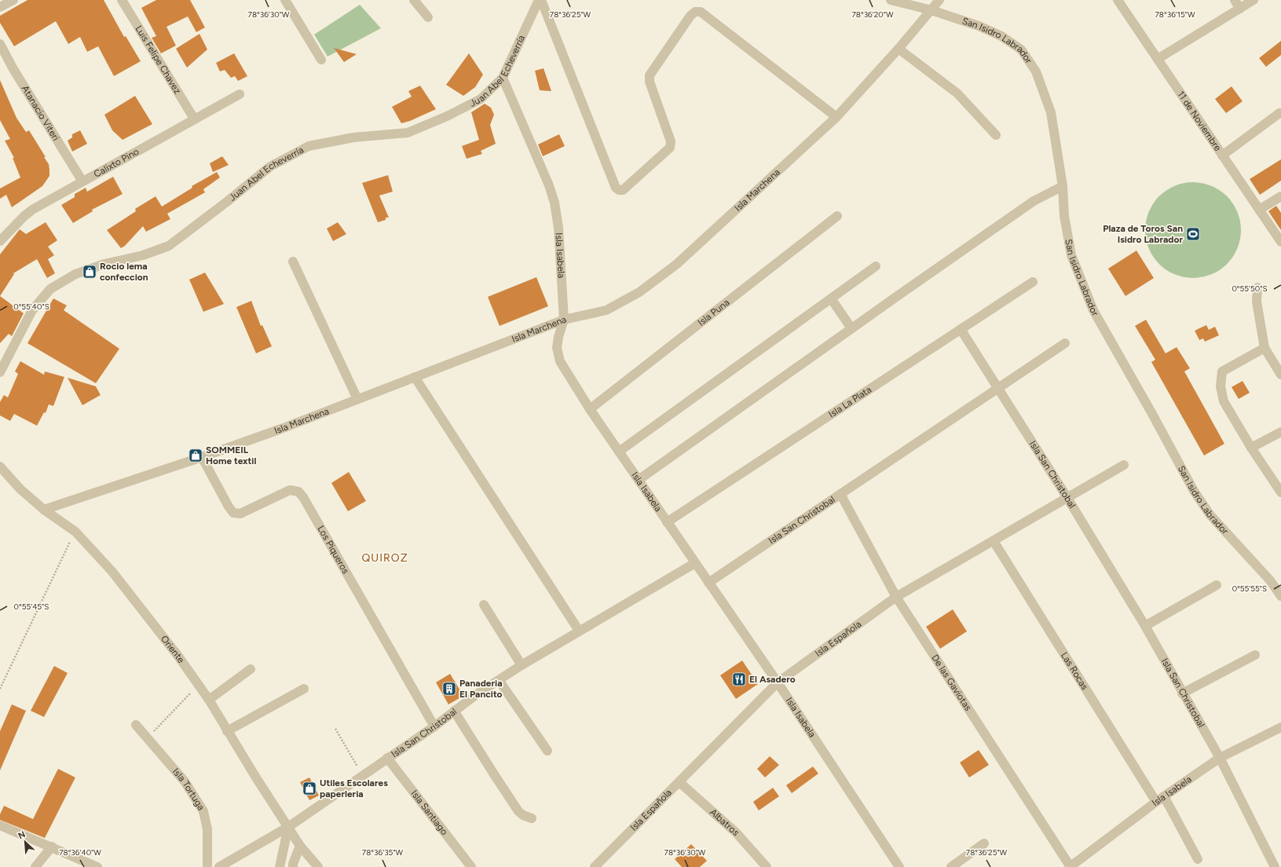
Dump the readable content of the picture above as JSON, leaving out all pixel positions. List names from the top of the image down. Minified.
{"streets":{"street":["San Isidro Labrador","Luis Felipe Chavez","Juan Abel Echeverría","Atanacio Viteri","11 de Noviembre","Calixto Pino","Isla Marchena","Isla Isabela","Isla Puna","Isla La Plata","Isla San Christobal","Los Piqueros","Isla Española","Oriente","Las Rocas","De las Gaviotas","Isla Tortuga","Isla Santiago","Albatros"]},"crossings":[["San Isidro Labrador","Isla Marchena"],["Luis Felipe Chavez","Calixto Pino"],["Juan Abel Echeverría","Isla Isabela"],["Atanacio Viteri","Calixto Pino"],["Isla Marchena","Isla Isabela"],["Isla Marchena","Los Piqueros"],["Isla Marchena","Oriente"],["Isla Isabela","Isla Puna"],["Isla Isabela","Isla La Plata"],["Isla Isabela","Isla San Christobal"],["Isla Isabela","Isla Española"],["Isla Isabela","Las Rocas"],["Isla Isabela","De las Gaviotas"],["Isla San Christobal","Los Piqueros"],["Isla San Christobal","Isla Española"],["Isla San Christobal","Oriente"],["Isla San Christobal","De las Gaviotas"],["Isla San Christobal","Isla Santiago"],["Isla Española","Las Rocas"],["Isla Española","De las Gaviotas"],["Isla Española","Albatros"]],"districts":["QUIROZ"],"places":{"sports":["Plaza de Toros San Isidro Labrador"],"shop":["Rocio lema confeccion","SOMMEIL Home textil","Utiles Escolares paperleria"],"restaurant":["El Asadero"],"building":["Panaderia El Pancito"]},"north":"top left","coordinates":["78°36'30\"W","78°36'25\"W","78°36'20\"W","78°36'15\"W","0°55'50\"S","0°55'40\"S","0°55'55\"S","0°55'45\"S","78°36'40\"W","78°36'35\"W"]}
